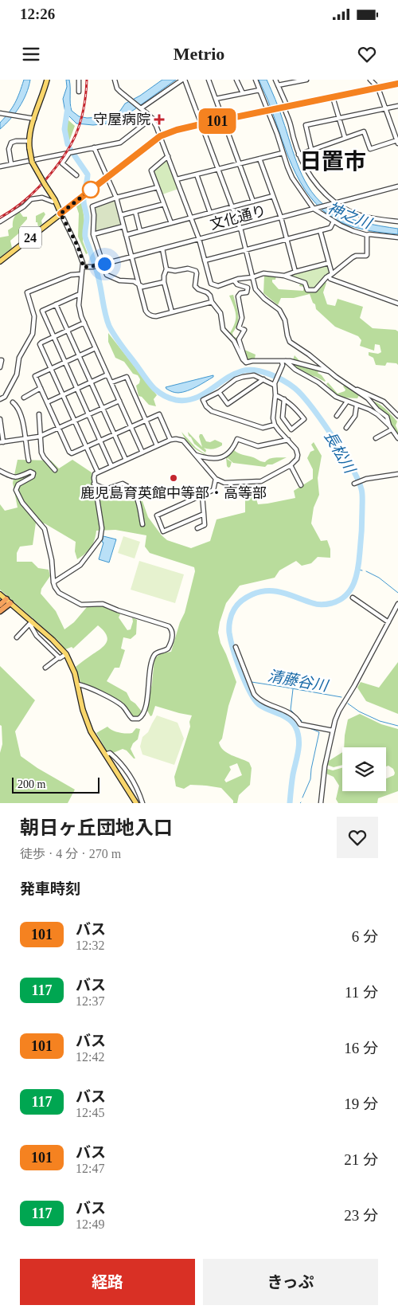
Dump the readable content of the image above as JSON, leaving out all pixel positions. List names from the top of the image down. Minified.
{"streets":{"main road":["24"],"street":["文化通り"]},"districts":["日置市"],"water":["神之川","長松川","清藤谷川"],"places":{"health":["守屋病院"],"other":["鹿児島育英館中等部・高等部"]},"lines":["bus line 101"],"scale_bar":"200 m","page":{"status":"12:26","header":"Metrio","on_map":"101","scale":"200 m","heading":[["朝日ヶ丘団地入口","徒歩 · 4 分 · 270 m"],"発車時刻"],"list":[{"mark":"101","name":"バス","note":"12:32","value":"6 分"},{"mark":"117","name":"バス","note":"12:37","value":"11 分"},{"mark":"101","name":"バス","note":"12:42","value":"16 分"},{"mark":"117","name":"バス","note":"12:45","value":"19 分"},{"mark":"101","name":"バス","note":"12:47","value":"21 分"},{"mark":"117","name":"バス","note":"12:49","value":"23 分"}],"buttons":["経路","きっぷ"]}}
